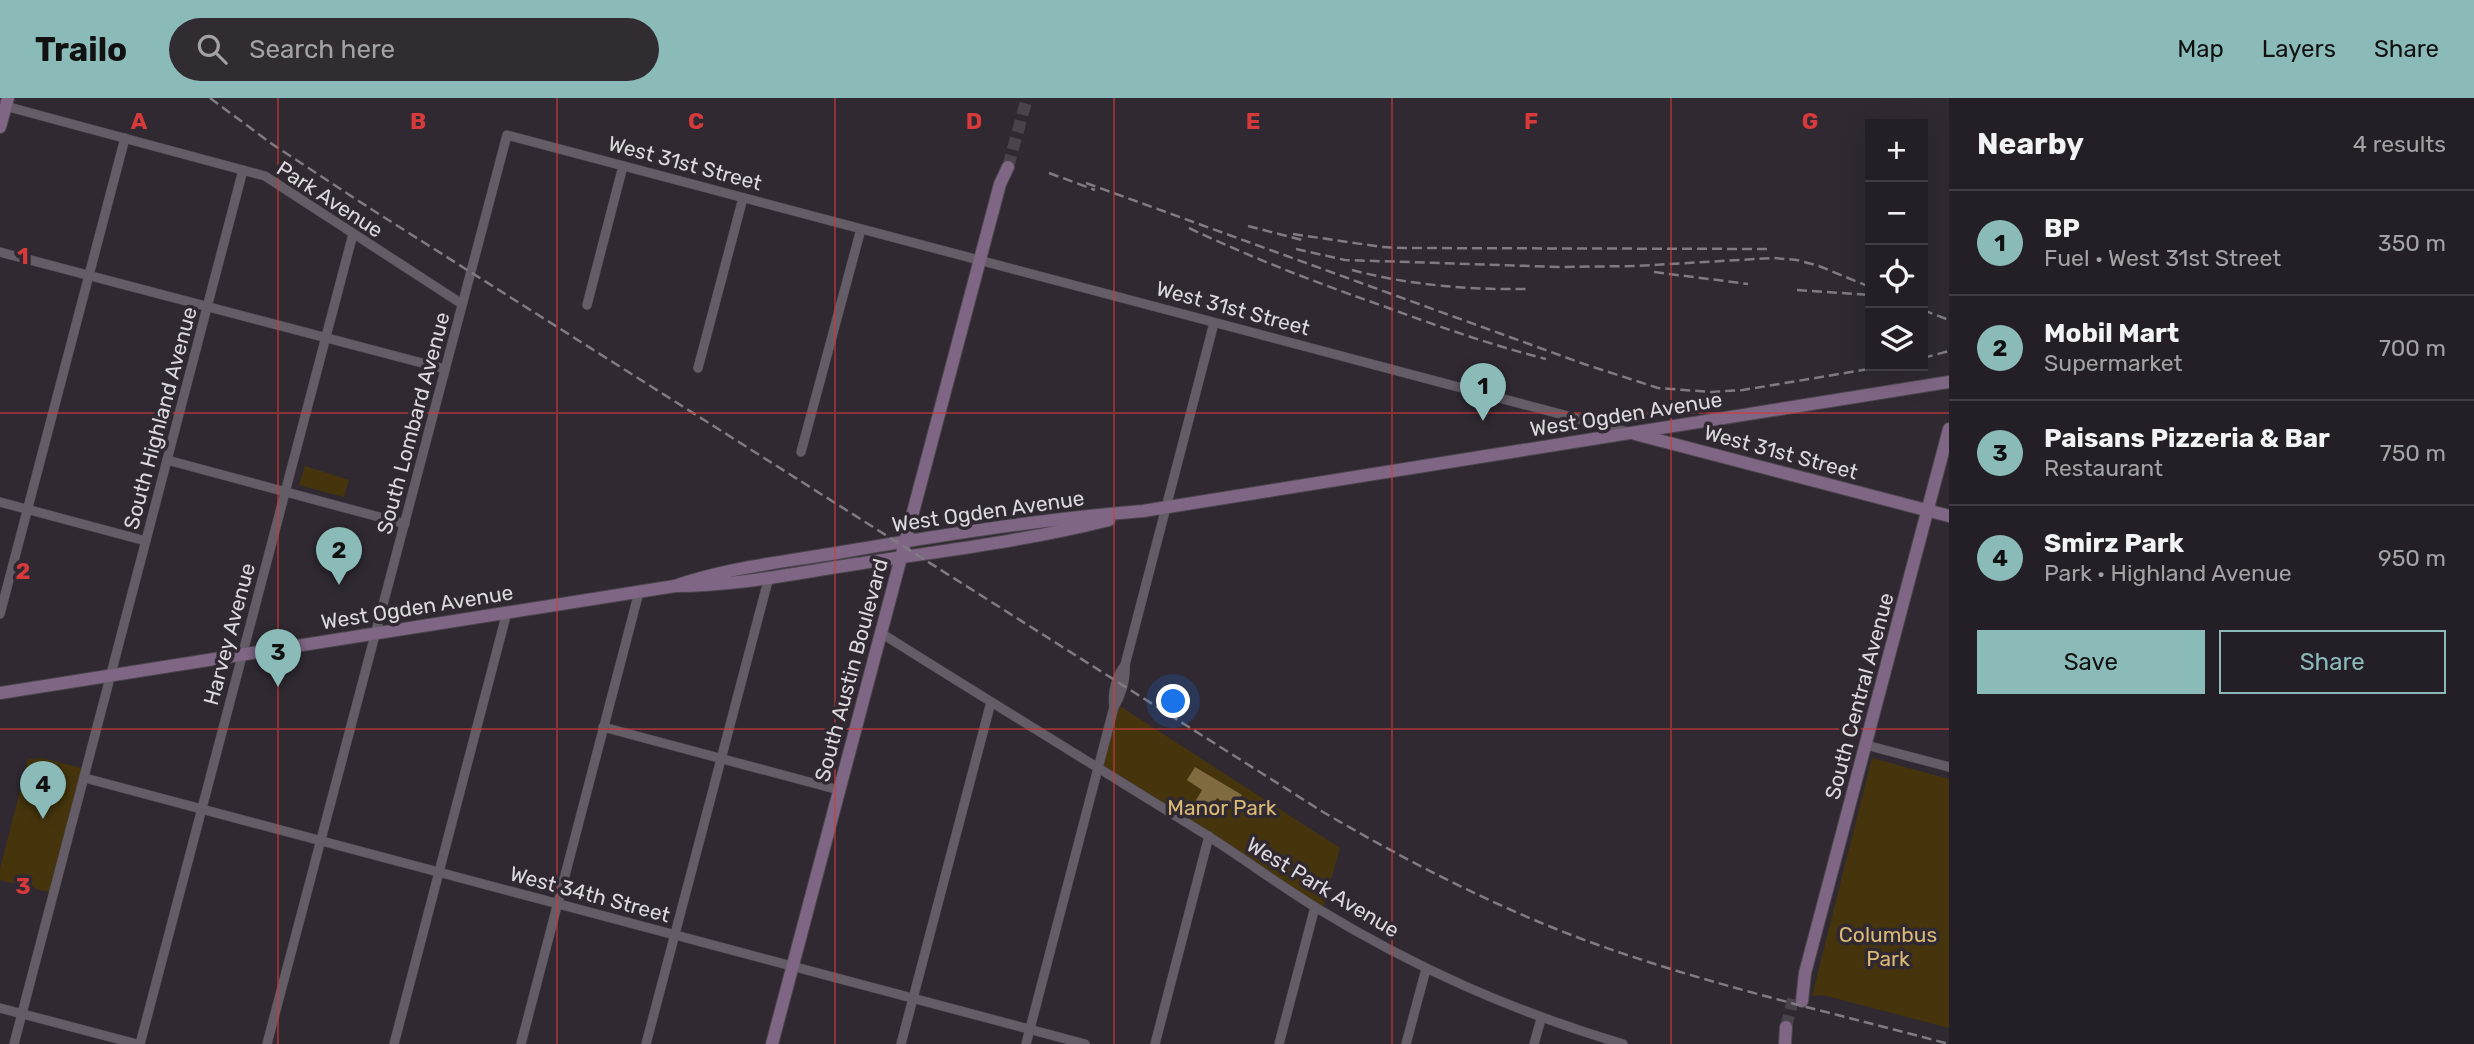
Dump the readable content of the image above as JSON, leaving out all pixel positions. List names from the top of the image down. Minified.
{"streets":{"main road":["West 31st Street","West Ogden Avenue","South Austin Boulevard","South Central Avenue"],"street":["Park Avenue","South Highland Avenue","South Lombard Avenue","Harvey Avenue","West Park Avenue","West 34th Street"]},"crossings":[["West 31st Street","West Ogden Avenue"],["West 31st Street","South Lombard Avenue"],["West 31st Street","South Austin Boulevard"],["West 31st Street","South Central Avenue"],["Park Avenue","South Highland Avenue"],["Park Avenue","South Lombard Avenue"],["Park Avenue","Harvey Avenue"],["West Ogden Avenue","South Highland Avenue"],["West Ogden Avenue","South Lombard Avenue"],["West Ogden Avenue","Harvey Avenue"],["West Ogden Avenue","South Austin Boulevard"],["South Highland Avenue","West 34th Street"],["South Lombard Avenue","West 34th Street"],["Harvey Avenue","West 34th Street"],["South Austin Boulevard","West Park Avenue"],["South Austin Boulevard","West 34th Street"]],"parks":["Manor Park","Columbus Park"],"page":{"header":"Trailo","search":"Search here","nav":["Map","Layers","Share"],"heading":["Nearby","4 results"],"map_buttons":["+","−"],"list":[{"mark":"1","name":"BP","note":"Fuel · West 31st Street","value":"350 m"},{"mark":"2","name":"Mobil Mart","note":"Supermarket","value":"700 m"},{"mark":"3","name":"Paisans Pizzeria & Bar","note":"Restaurant","value":"750 m"},{"mark":"4","name":"Smirz Park","note":"Park · Highland Avenue","value":"950 m"}],"pins":["1","2","3","4"],"buttons":["Save","Share"]},"grid":{"columns":["A","B","C","D","E","F","G"],"rows":["1","2","3"]}}
